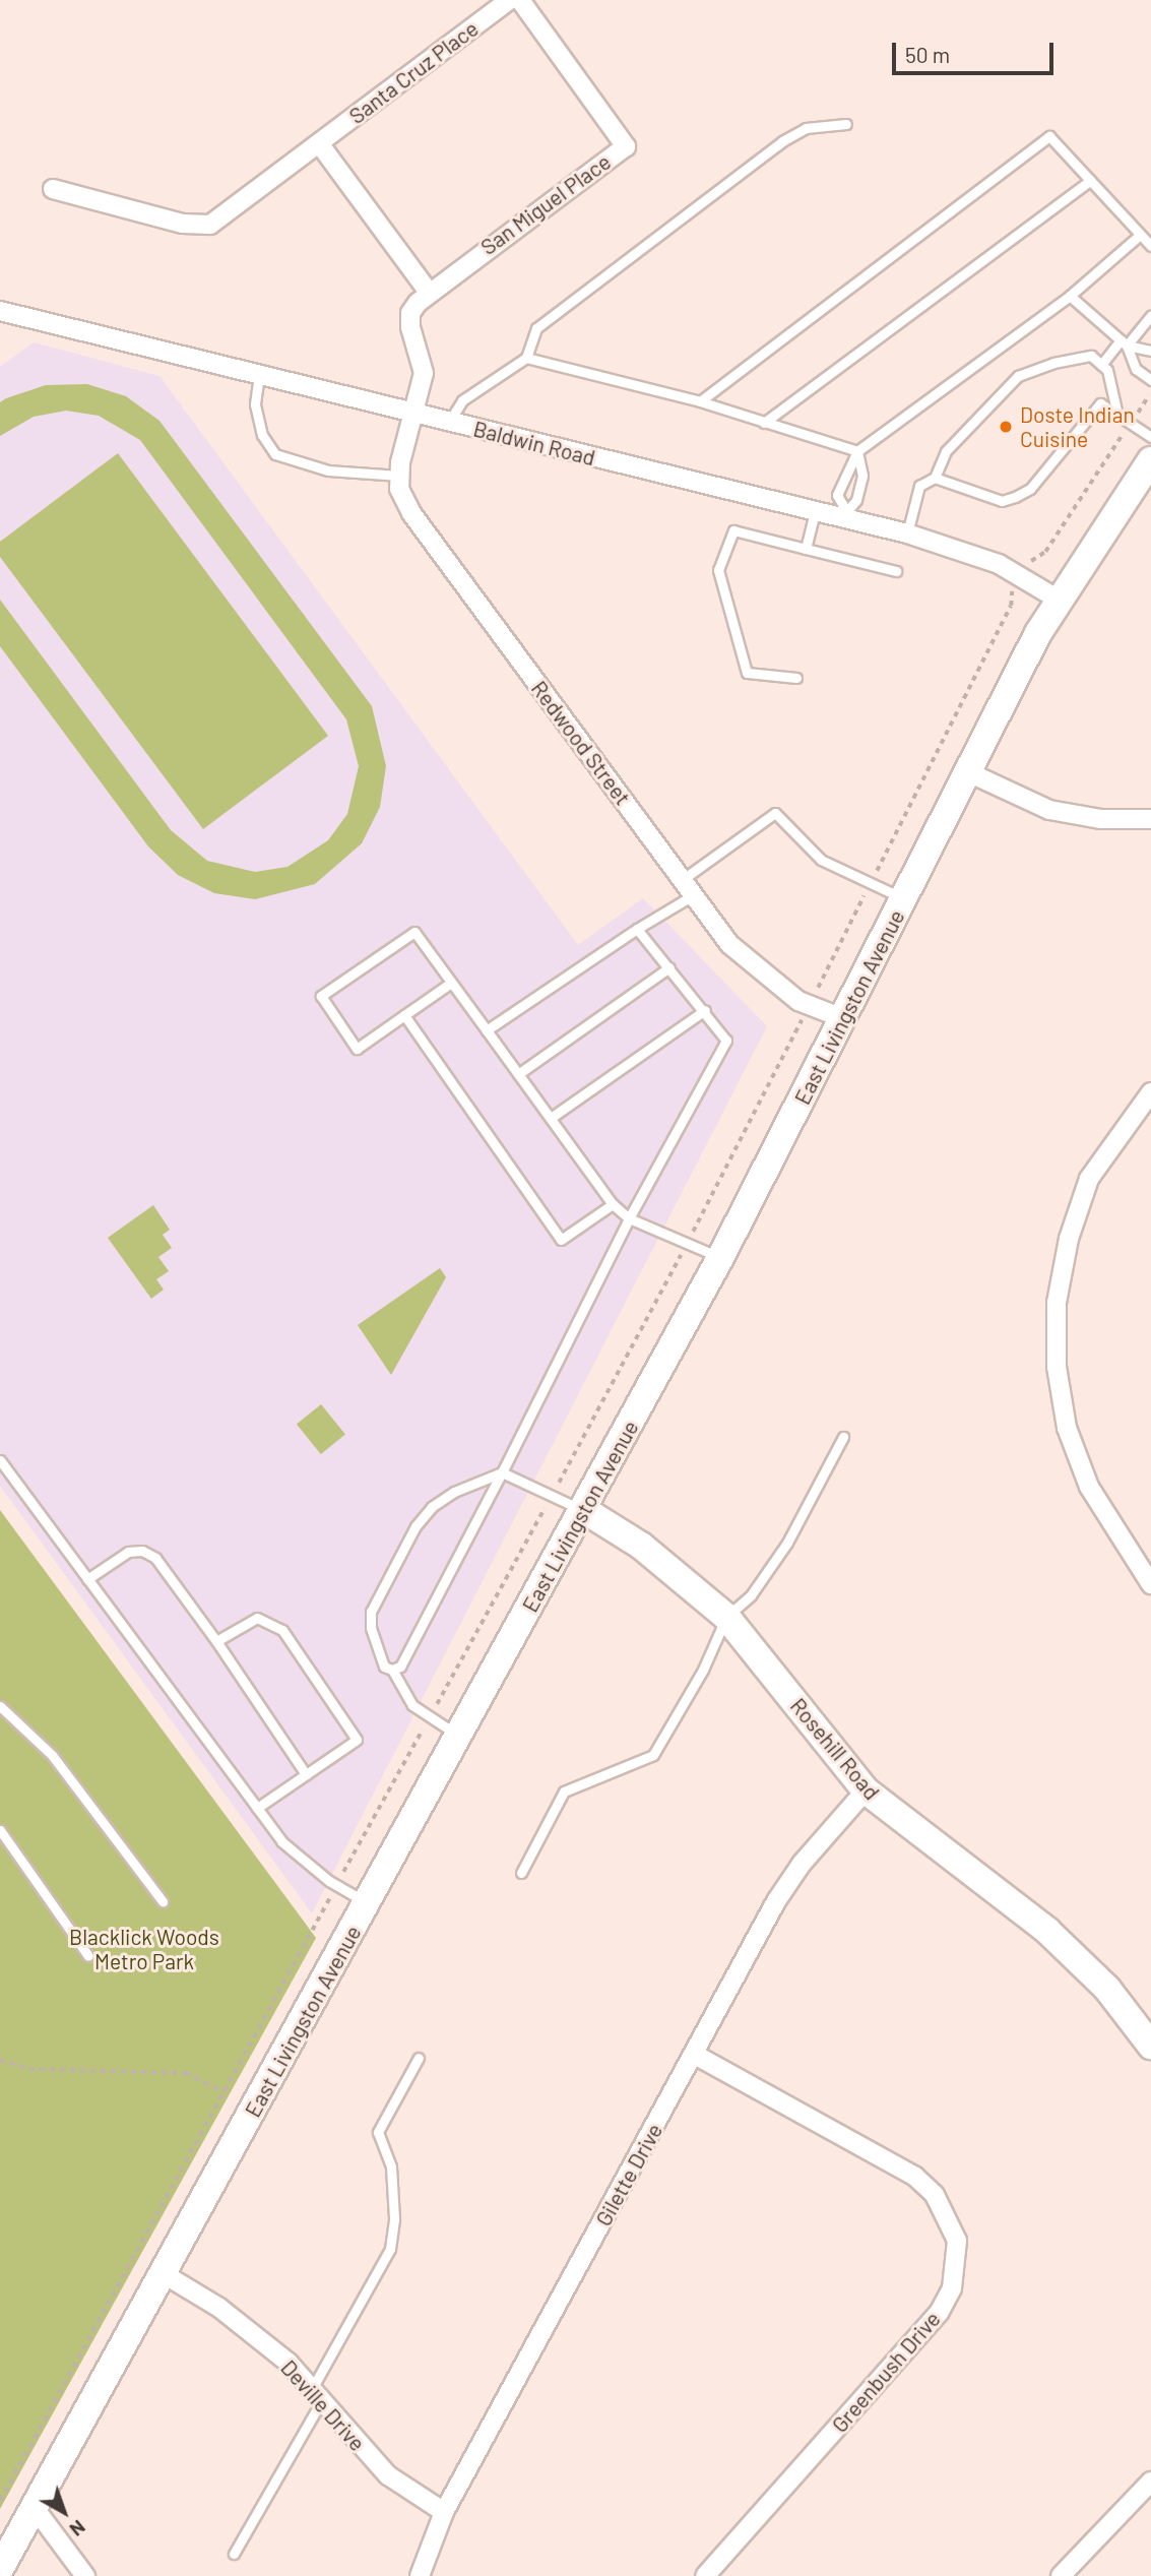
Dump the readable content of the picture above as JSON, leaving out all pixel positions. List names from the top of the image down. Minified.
{"streets":{"main road":["East Livingston Avenue","Rosehill Road"],"street":["Santa Cruz Place","San Miguel Place","Baldwin Road","Redwood Street","Gilette Drive","Greenbush Drive","Deville Drive"]},"crossings":[["San Miguel Place","Baldwin Road"],["San Miguel Place","Redwood Street"],["Baldwin Road","Redwood Street"],["Baldwin Road","East Livingston Avenue"],["Redwood Street","East Livingston Avenue"],["East Livingston Avenue","Rosehill Road"],["East Livingston Avenue","Deville Drive"],["Rosehill Road","Gilette Drive"],["Gilette Drive","Greenbush Drive"],["Gilette Drive","Deville Drive"]],"parks":["Blacklick Woods Metro Park"],"places":["Doste Indian Cuisine"],"scale_bar":"50 m","north":"bottom right"}
